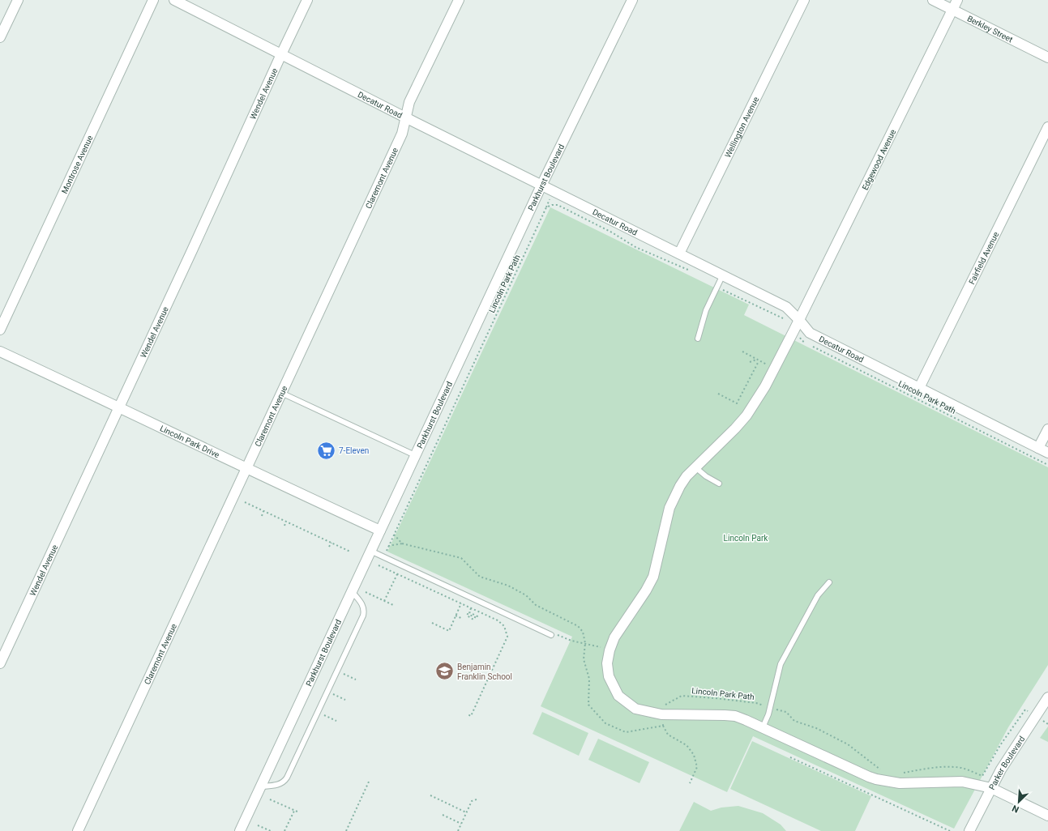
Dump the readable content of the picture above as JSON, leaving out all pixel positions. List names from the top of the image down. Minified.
{"streets":{"street":["Berkley Street","Wendel Avenue","Decatur Road","Wellington Avenue","Edgewood Avenue","Montrose Avenue","Parkhurst Boulevard","Claremont Avenue","Fairfield Avenue","Lincoln Park Drive","Parker Boulevard"],"path":["Lincoln Park Path"]},"crossings":[["Berkley Street","Edgewood Avenue"],["Wendel Avenue","Decatur Road"],["Wendel Avenue","Lincoln Park Drive"],["Decatur Road","Wellington Avenue"],["Decatur Road","Edgewood Avenue"],["Decatur Road","Parkhurst Boulevard"],["Decatur Road","Claremont Avenue"],["Decatur Road","Fairfield Avenue"],["Edgewood Avenue","Lincoln Park Path"],["Edgewood Avenue","Parker Boulevard"],["Parkhurst Boulevard","Lincoln Park Drive"],["Claremont Avenue","Lincoln Park Drive"]],"parks":["Lincoln Park"],"places":{"supermarket":["7-Eleven"],"school or university":["Benjamin Franklin School"]},"north":"bottom left"}
